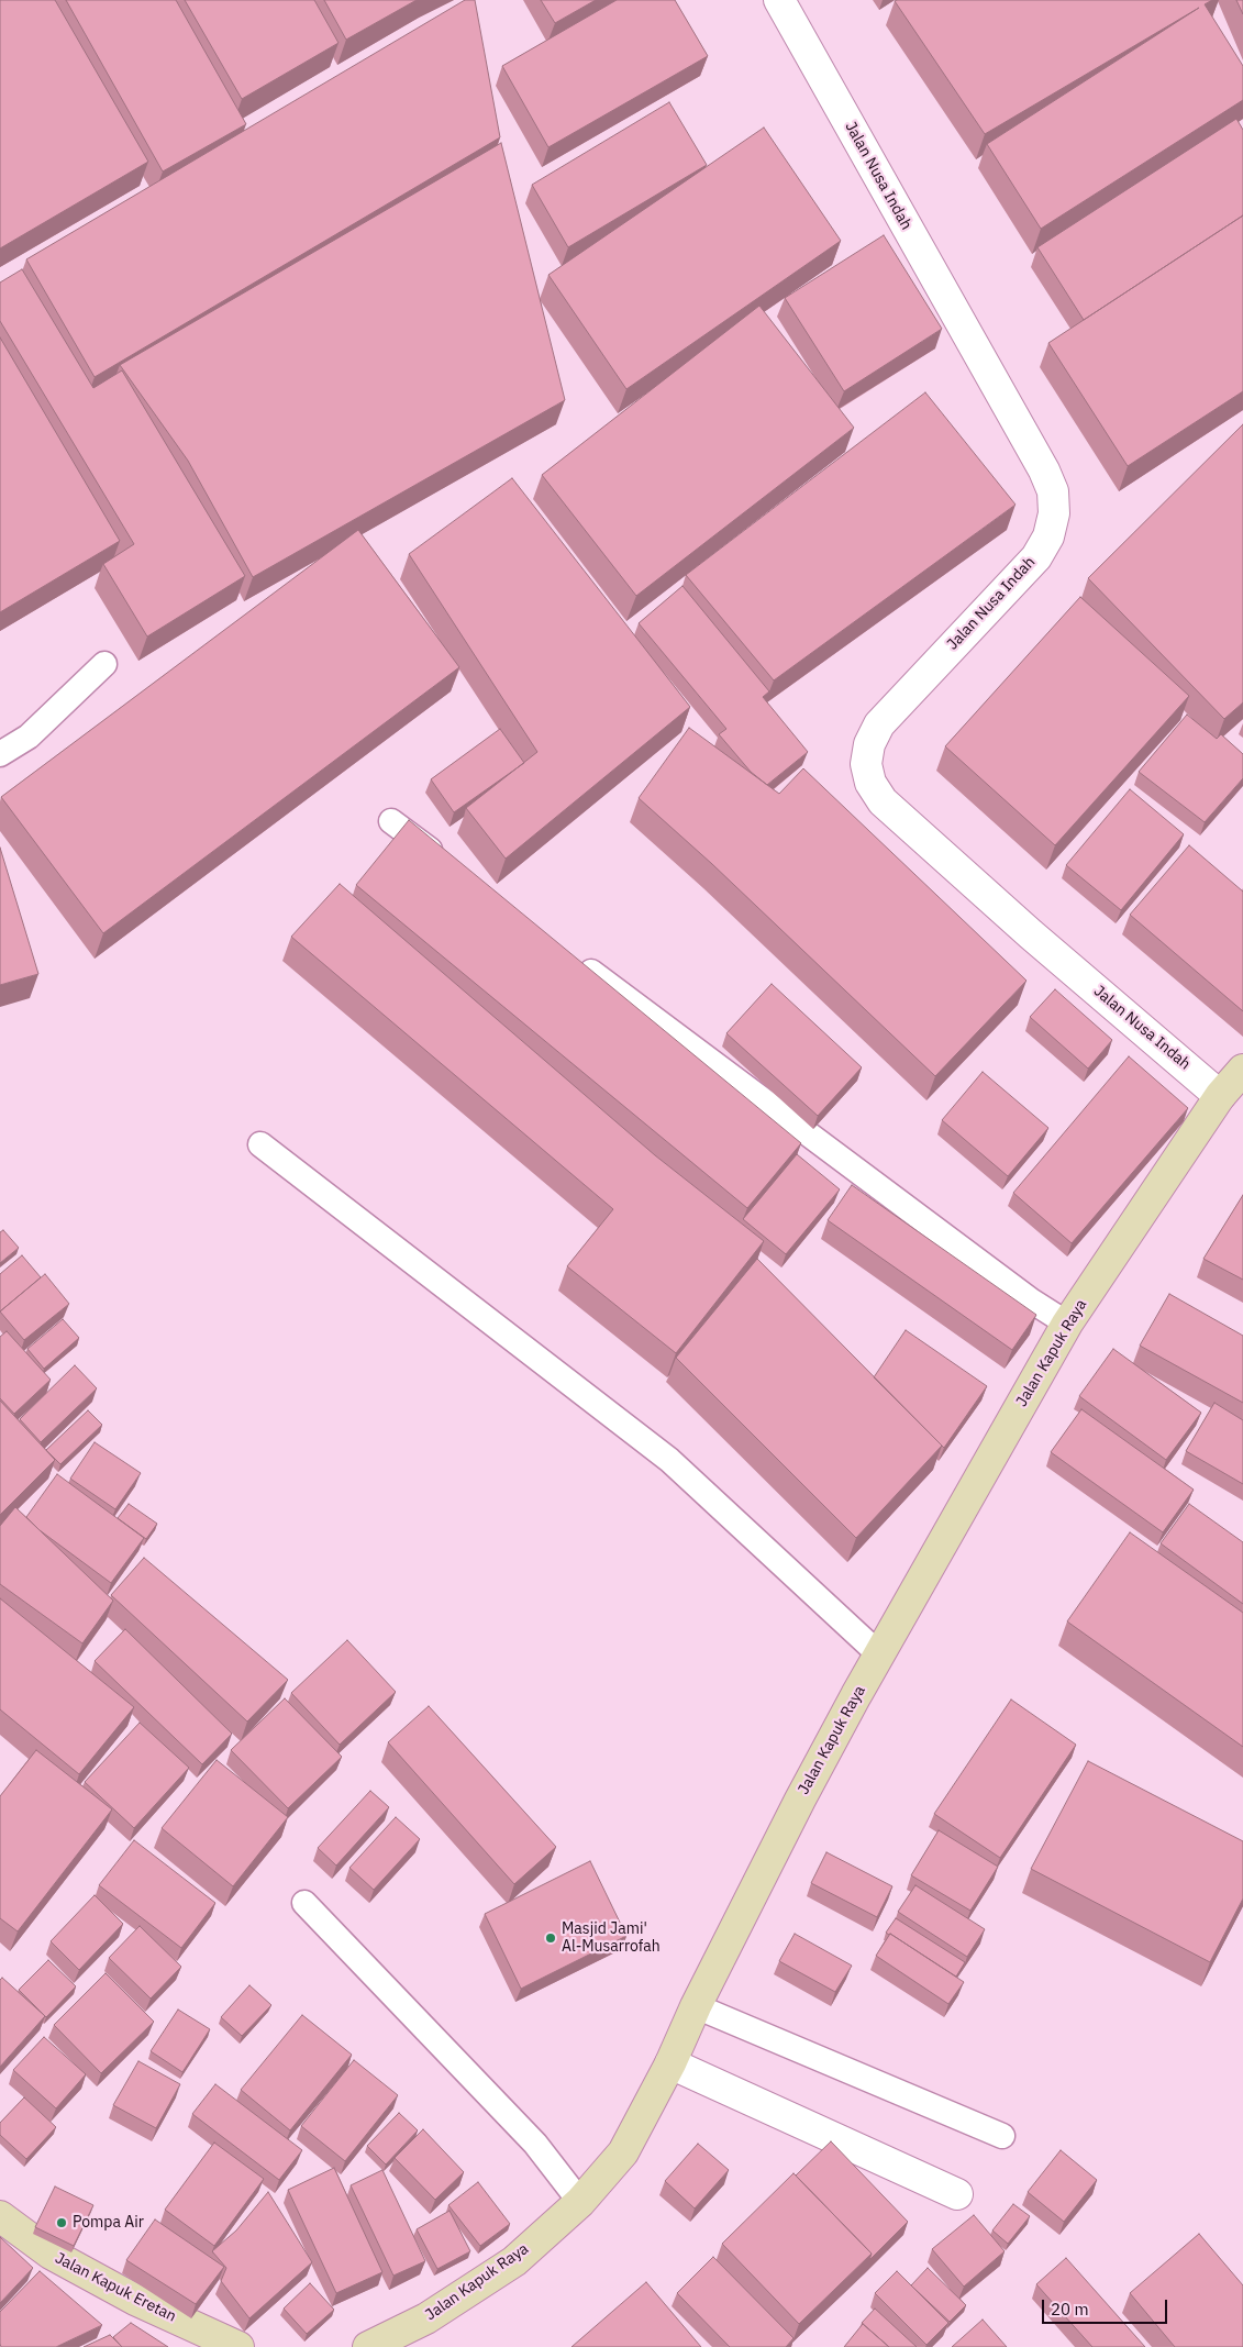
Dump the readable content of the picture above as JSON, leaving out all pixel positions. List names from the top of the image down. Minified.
{"streets":{"main road":["Jalan Kapuk Raya","Jalan Kapuk Eretan"],"street":["Jalan Nusa Indah"]},"crossings":[["Jalan Nusa Indah","Jalan Kapuk Raya"]],"places":["Masjid Jami' Al-Musarrofah","Pompa Air"],"scale_bar":"20 m"}
